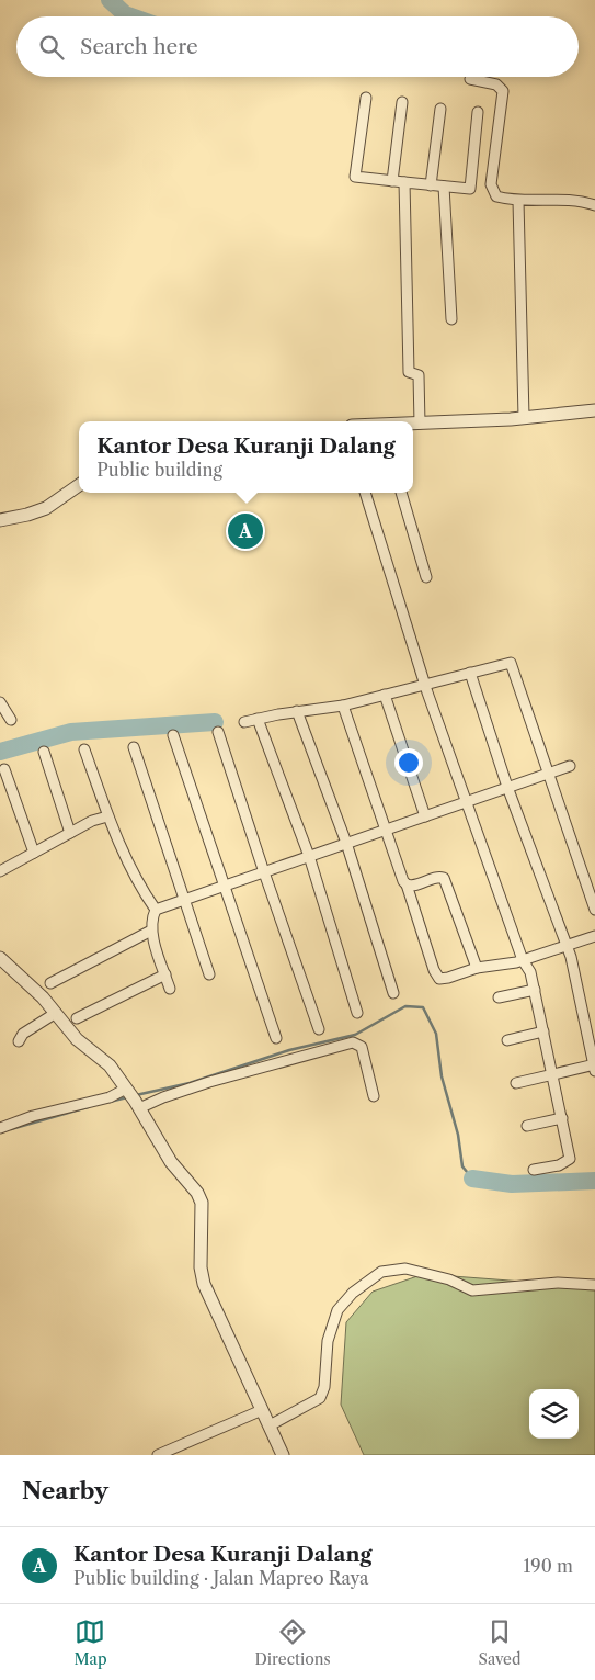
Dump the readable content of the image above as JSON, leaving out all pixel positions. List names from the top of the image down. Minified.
{"page":{"search":"Search here","popup":["Kantor Desa Kuranji Dalang","Public building"],"pins":"A","heading":"Nearby","list":[{"mark":"A","name":"Kantor Desa Kuranji Dalang","note":"Public building · Jalan Mapreo Raya","value":"190 m"}],"nav":["Map","Directions","Saved"]}}
